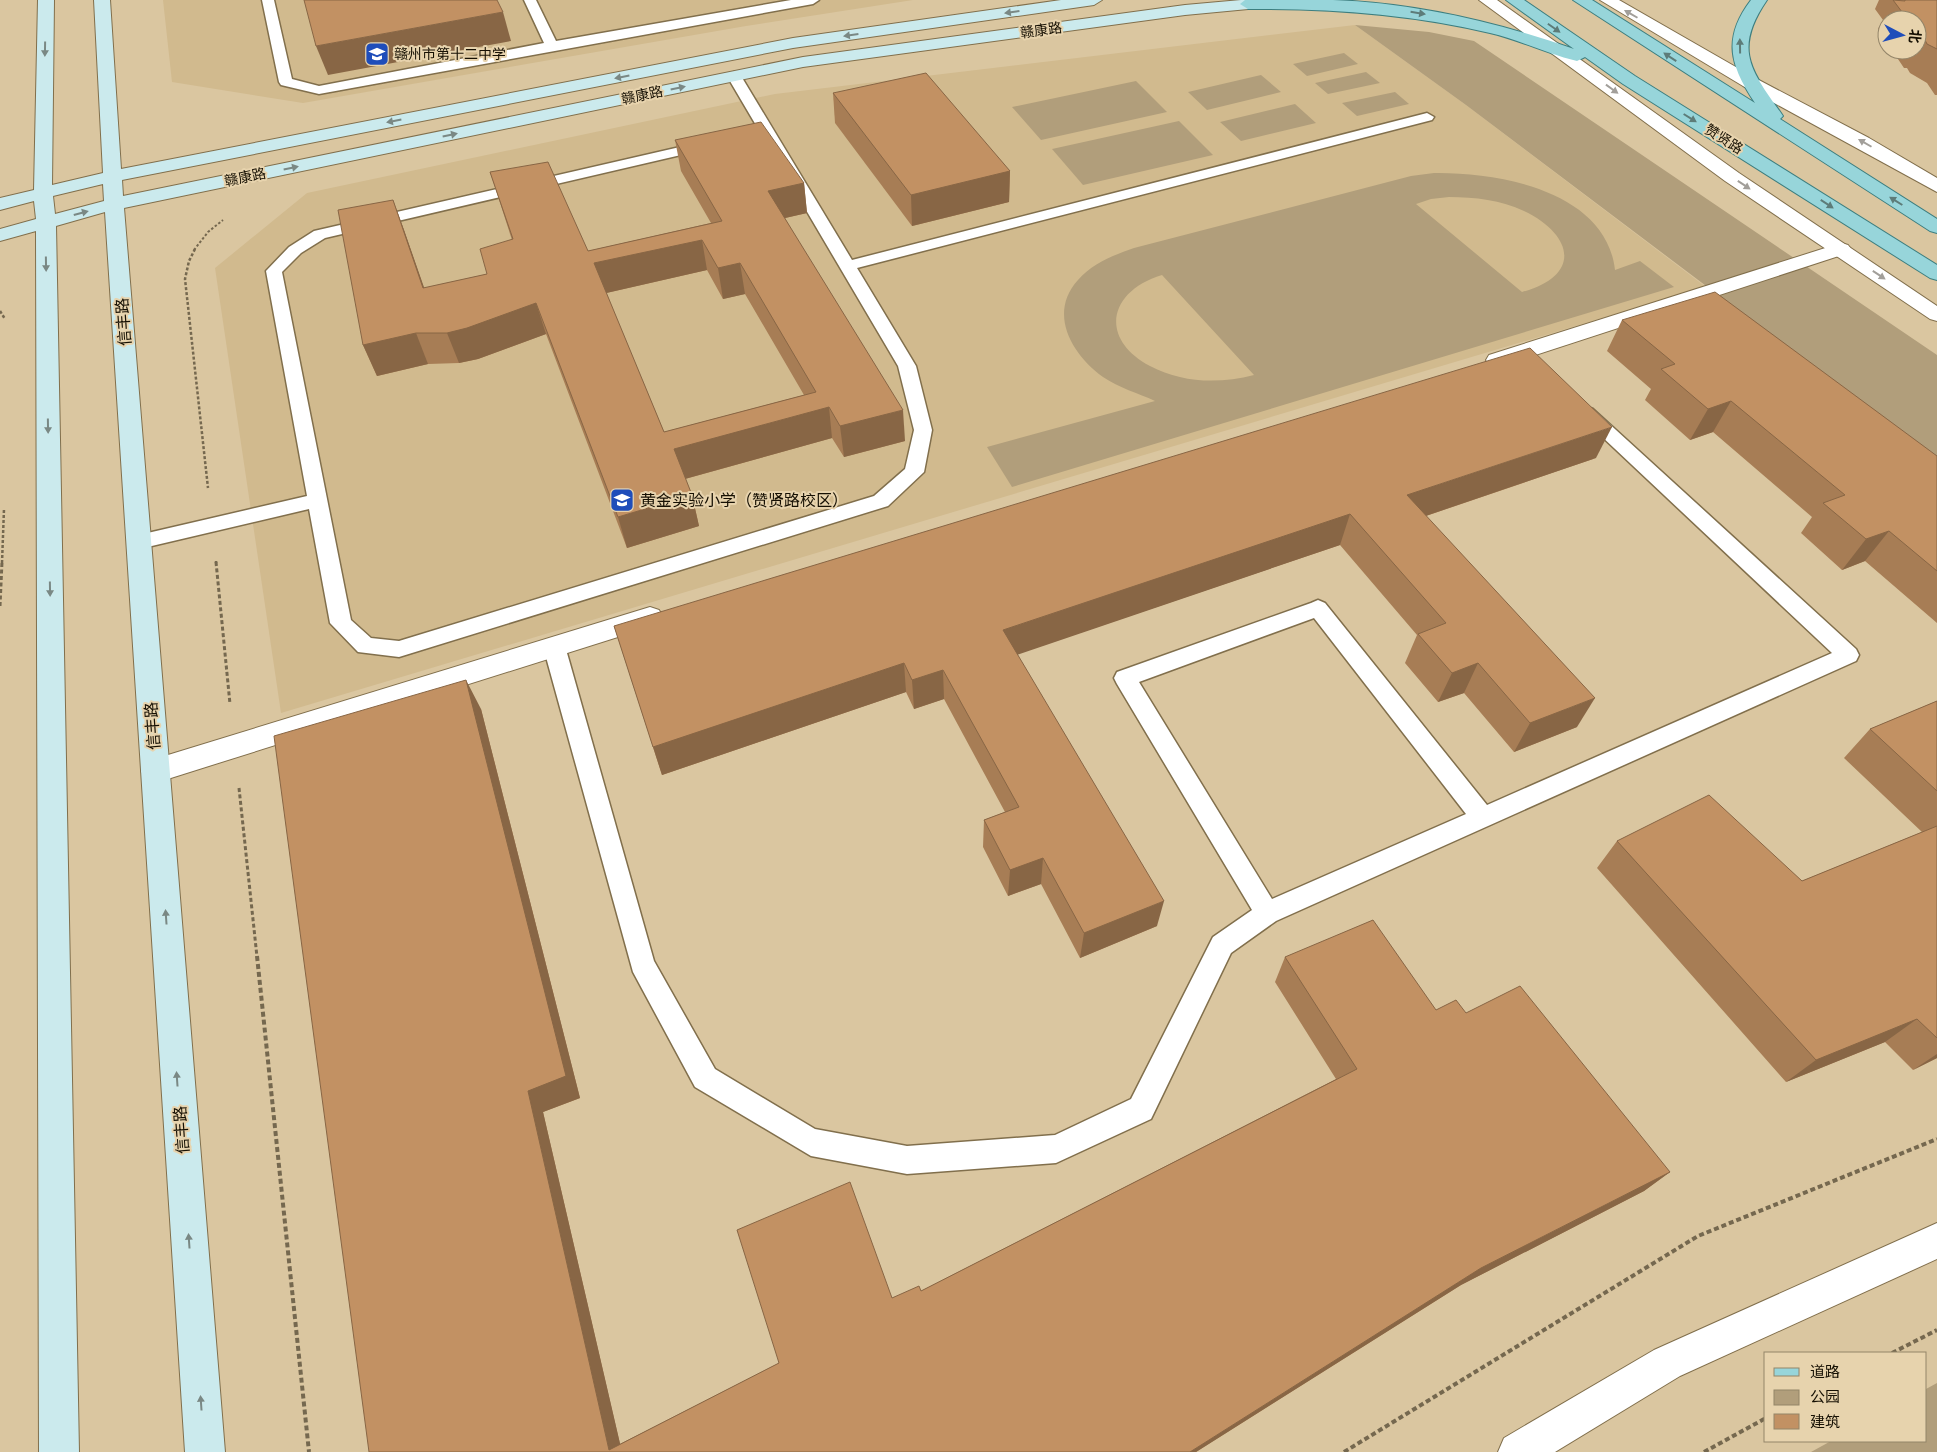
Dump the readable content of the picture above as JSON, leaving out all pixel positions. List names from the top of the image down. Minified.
{"streets":{"main road":["赣康路","赞贤路","信丰路"]},"crossings":[["赣康路","信丰路"]],"places":{"school or university":["赣州市第十二中学","黄金实验小学（赞贤路校区）"]},"legend":["道路","公园","建筑"],"north":"right"}
